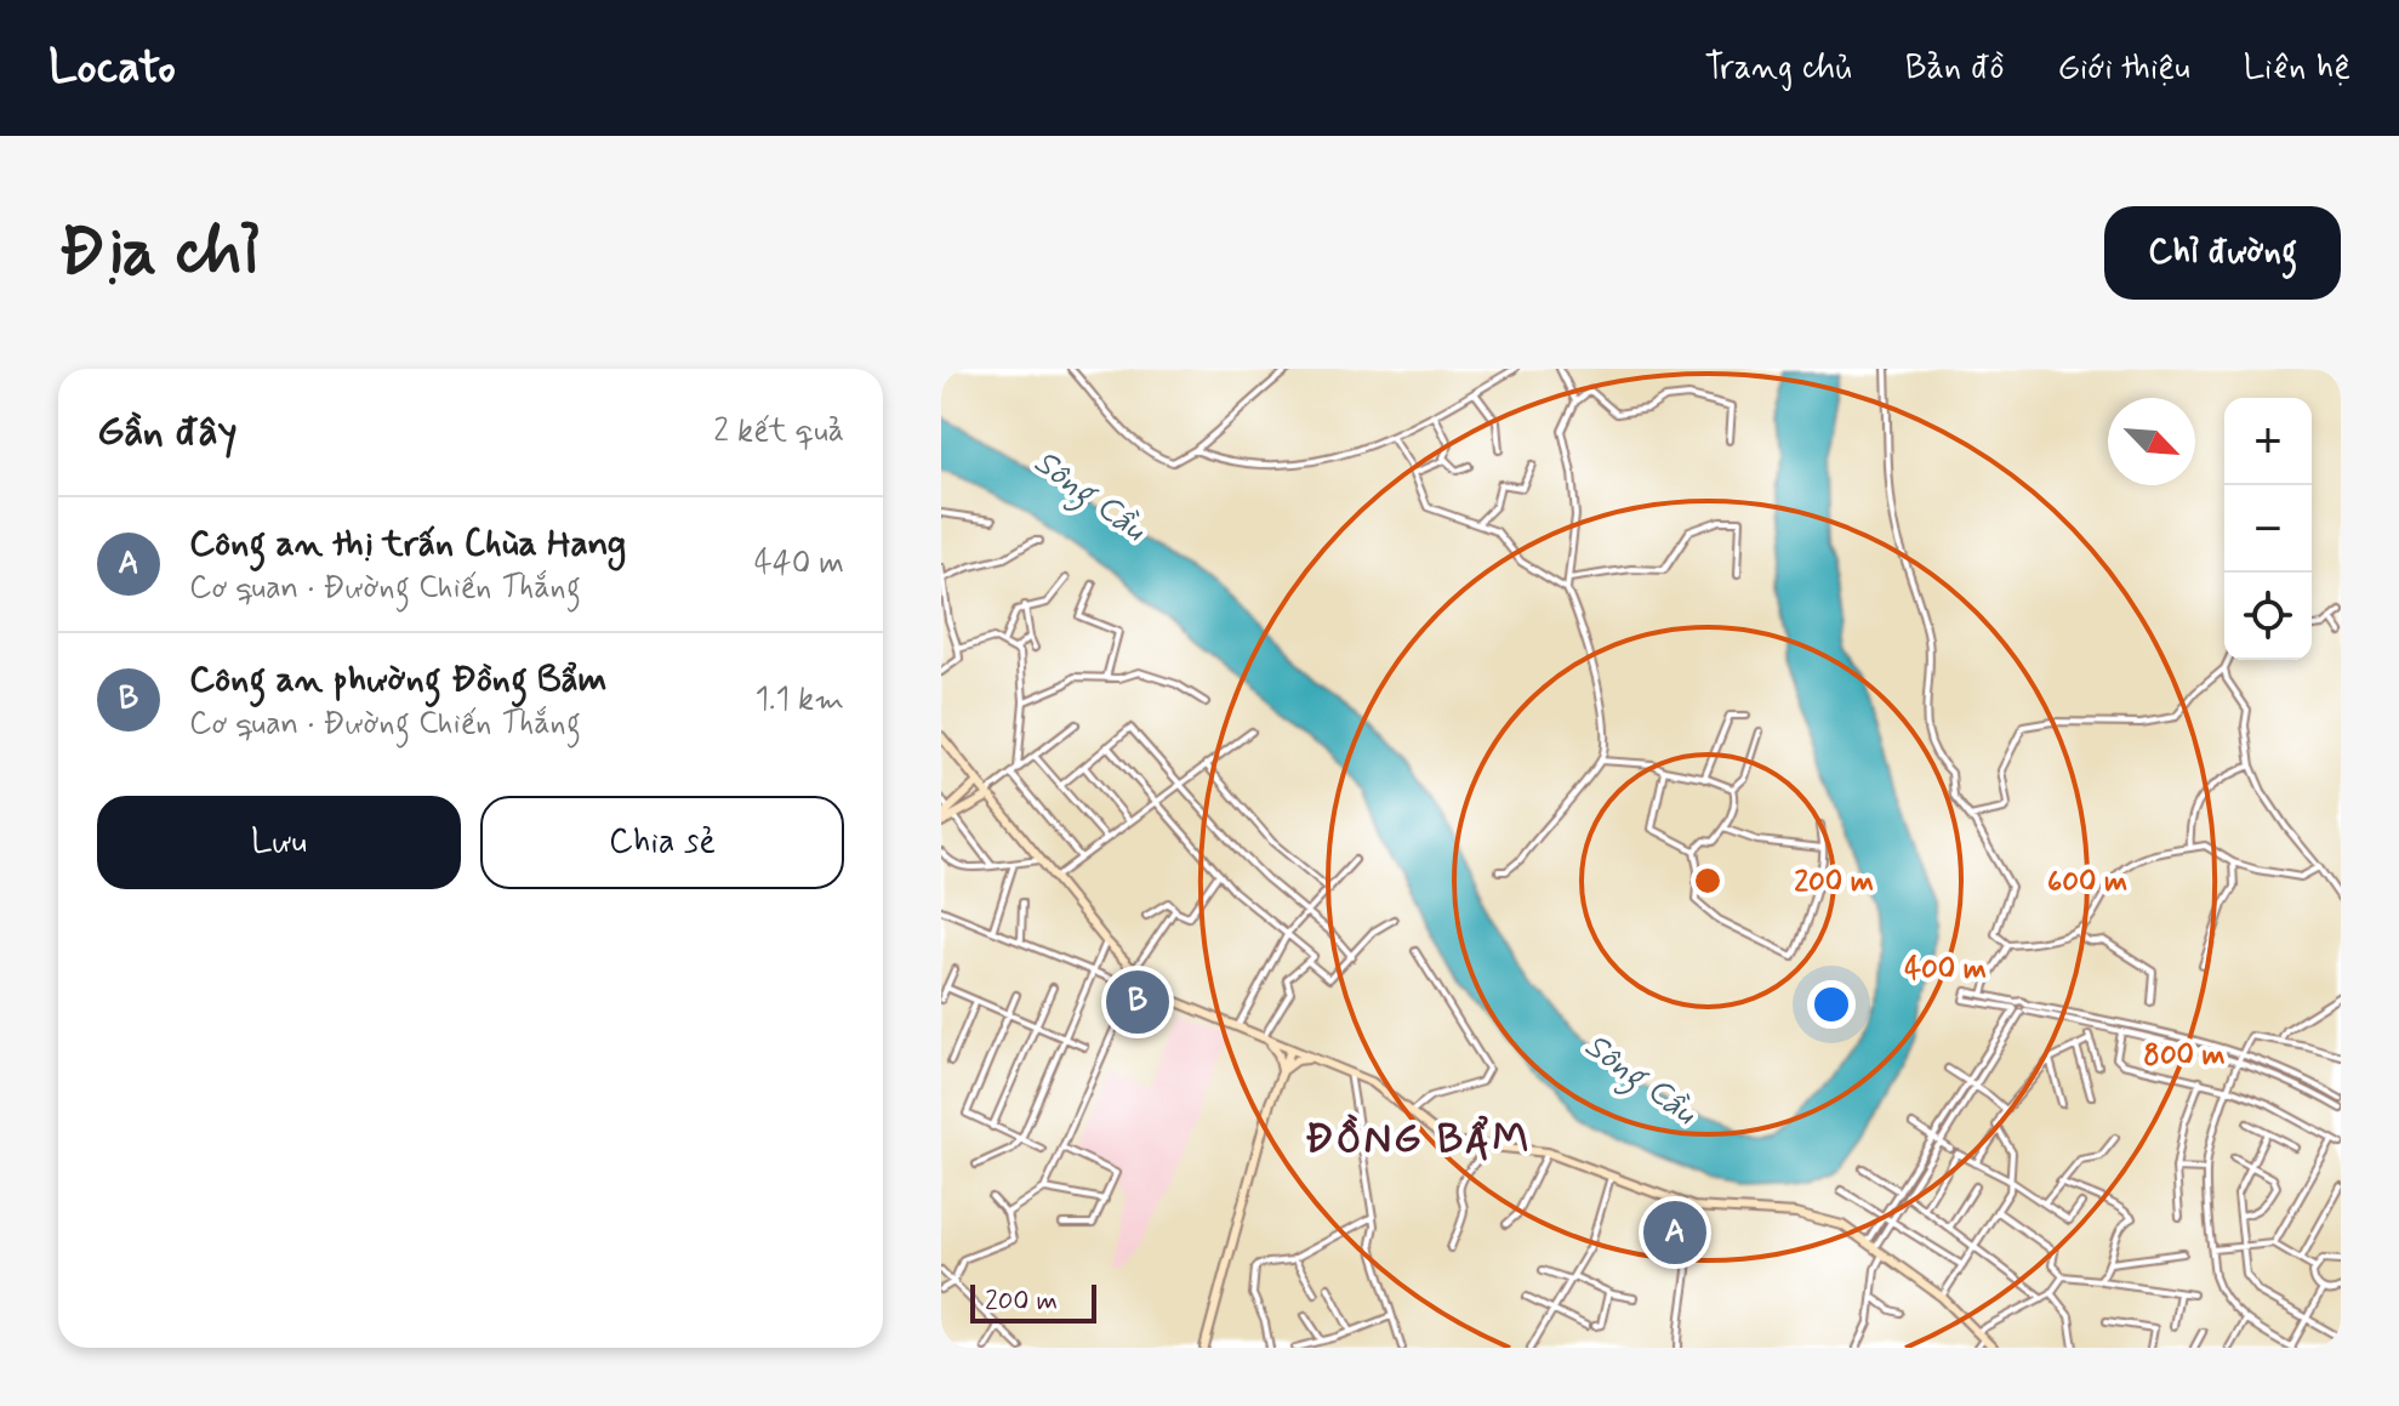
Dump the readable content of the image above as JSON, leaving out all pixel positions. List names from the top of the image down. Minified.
{"districts":["ĐỒNG BẨM"],"water":["Sông Cầu"],"scale_bar":"200 m","north":"bottom right","page":{"header":"Locato","nav":["Trang chủ","Bản đồ","Giới thiệu","Liên hệ"],"buttons":["Chỉ đường",["Lưu","Chia sẻ"]],"title":"Địa chỉ","heading":["Gần đây","2 kết quả"],"map_buttons":["+","−"],"list":[{"mark":"A","name":"Công an thị trấn Chùa Hang","note":"Cơ quan · Đường Chiến Thắng","value":"440 m"},{"mark":"B","name":"Công an phường Đồng Bẩm","note":"Cơ quan · Đường Chiến Thắng","value":"1.1 km"}],"pins":["B","A"],"scale":"200 m"},"rings":["200 m","600 m","400 m","800 m"]}
